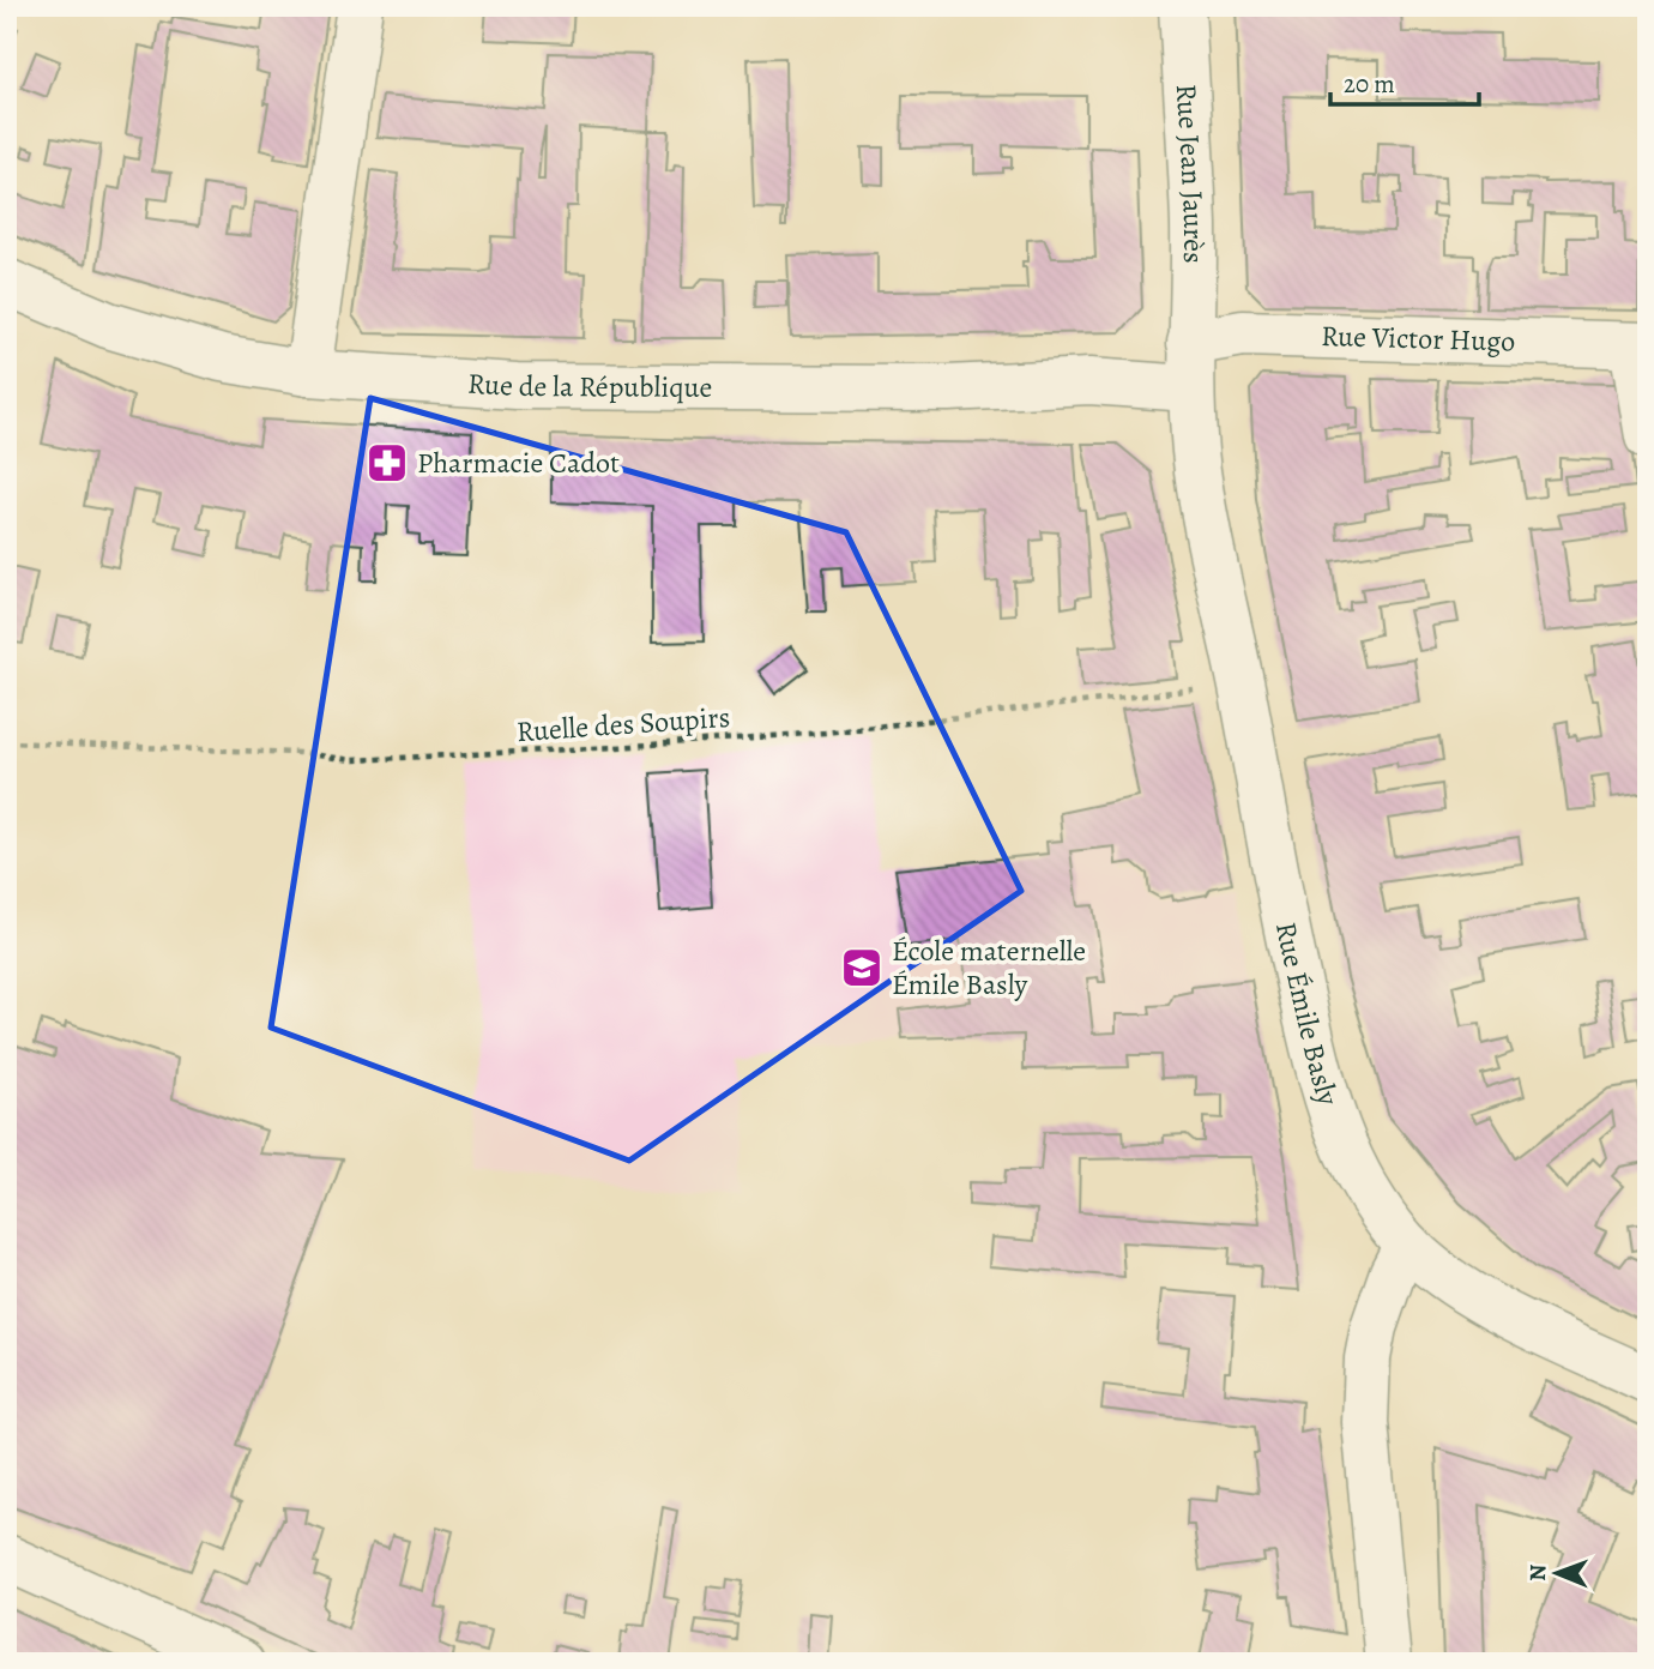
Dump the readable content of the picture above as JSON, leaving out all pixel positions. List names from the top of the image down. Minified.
{"streets":{"street":["Rue Jean Jaurès","Rue Victor Hugo","Rue de la République","Rue Émile Basly"],"path":["Ruelle des Soupirs"]},"crossings":[["Rue Jean Jaurès","Rue Victor Hugo"],["Rue Jean Jaurès","Rue Émile Basly"],["Rue Victor Hugo","Rue Émile Basly"],["Rue de la République","Rue Émile Basly"],["Ruelle des Soupirs","Rue Émile Basly"]],"places":{"pharmacy":["Pharmacie Cadot"],"school or university":["École maternelle Émile Basly"]},"scale_bar":"20 m","north":"left"}
